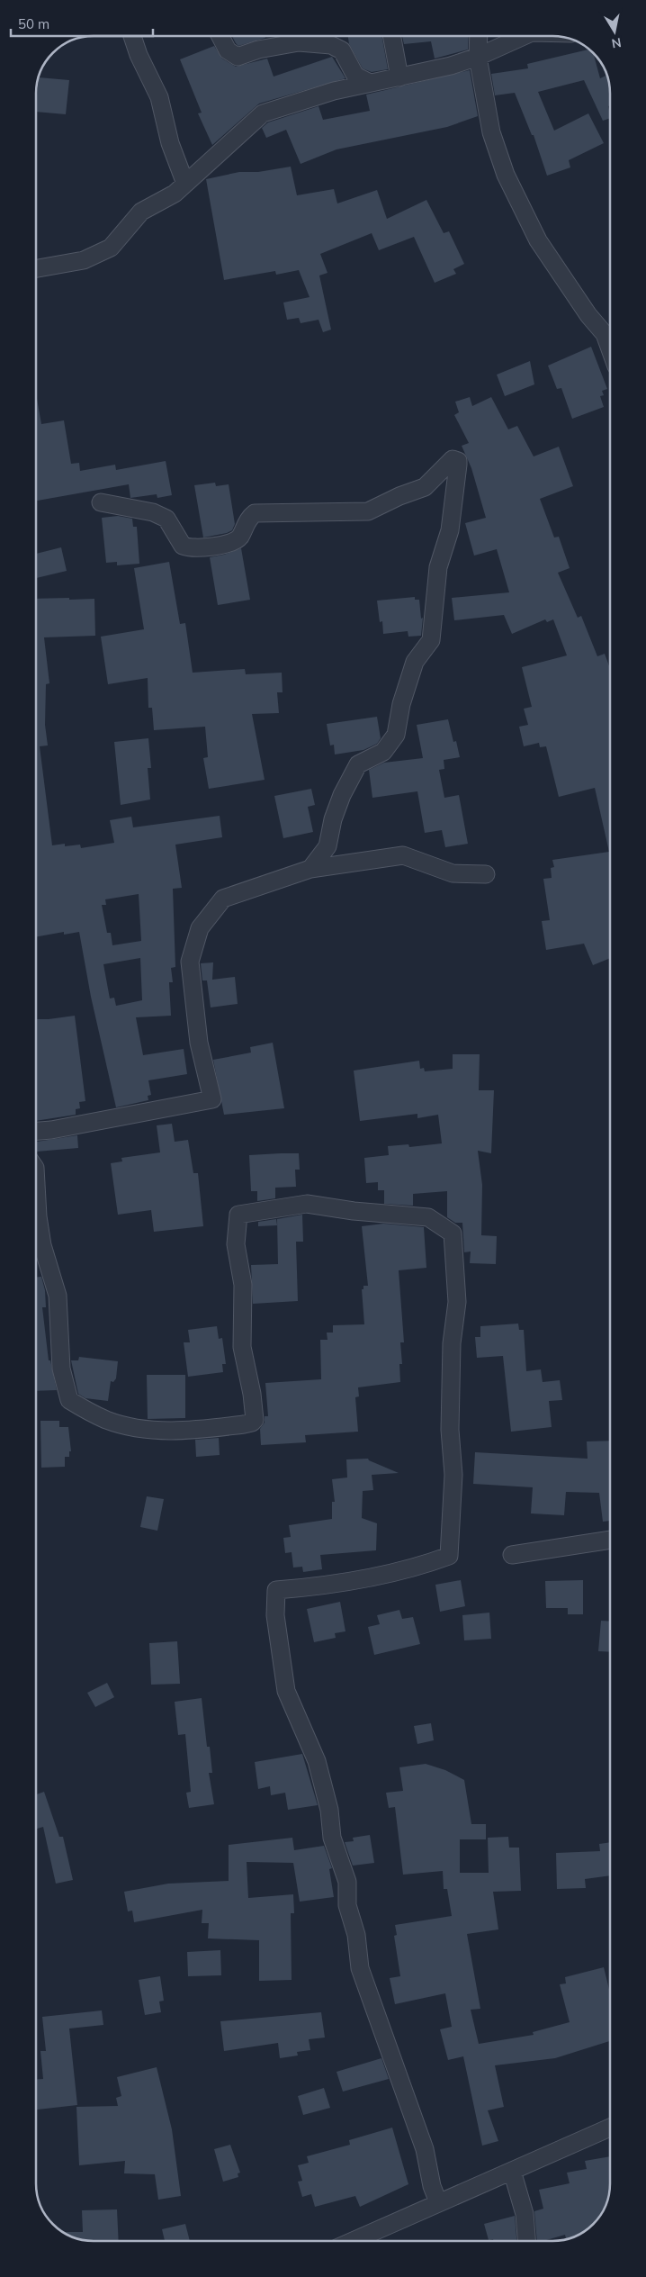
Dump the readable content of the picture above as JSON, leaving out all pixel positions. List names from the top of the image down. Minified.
{"scale_bar":"50 m","north":"bottom"}
